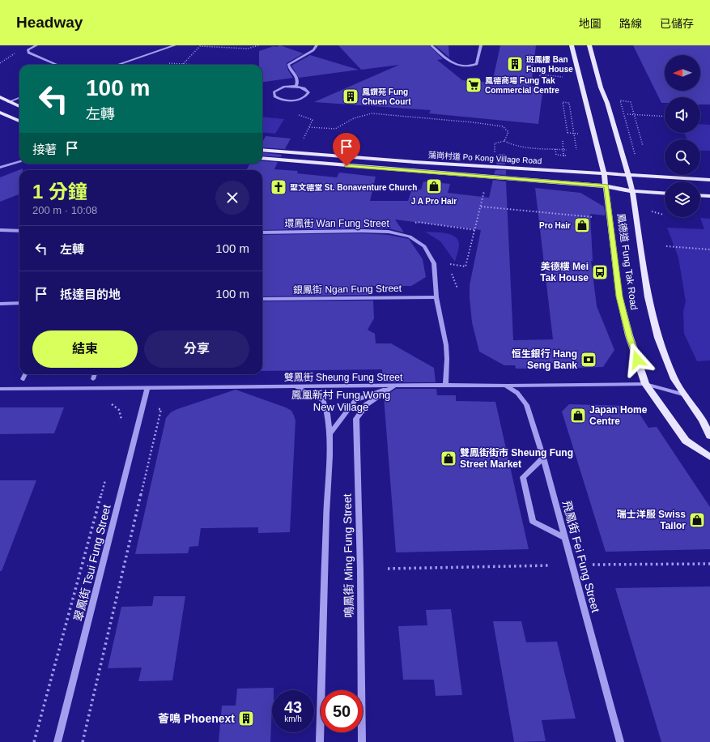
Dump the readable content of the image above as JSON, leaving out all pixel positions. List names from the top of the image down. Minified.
{"streets":{"main road":["蒲崗村道 Po Kong Village Road","鳳德道 Fung Tak Road"],"street":["環鳳街 Wan Fung Street","銀鳳街 Ngan Fung Street","雙鳳街 Sheung Fung Street","鳴鳳街 Ming Fung Street","飛鳳街 Fei Fung Street","翠鳳街 Tsui Fung Street"]},"crossings":[["蒲崗村道 Po Kong Village Road","鳳德道 Fung Tak Road"],["環鳳街 Wan Fung Street","銀鳳街 Ngan Fung Street"],["環鳳街 Wan Fung Street","雙鳳街 Sheung Fung Street"],["鳳德道 Fung Tak Road","雙鳳街 Sheung Fung Street"],["雙鳳街 Sheung Fung Street","鳴鳳街 Ming Fung Street"],["雙鳳街 Sheung Fung Street","飛鳳街 Fei Fung Street"],["雙鳳街 Sheung Fung Street","翠鳳街 Tsui Fung Street"]],"districts":["鳳凰新村 Fung Wong New Village"],"places":{"building":["斑鳳樓 Ban Fung House","鳳鑽苑 Fung Chuen Court","薈鳴 Phoenext"],"supermarket":["鳳德商場 Fung Tak Commercial Centre"],"shop":["J A Pro Hair","Pro Hair","Japan Home Centre","雙鳳街街市 Sheung Fung Street Market","瑞士洋服 Swiss Tailor"],"church":["聖文德堂 St. Bonaventure Church"],"bus stop":["美德樓 Mei Tak House"],"bank":["恒生銀行 Hang Seng Bank"]},"north":"left","page":{"header":"Headway","nav":["地圖","路線","已儲存"],"turn":["100 m","左轉"],"then":"接著","heading":["1 分鐘","200 m · 10:08"],"list":[{"name":"左轉","value":"100 m"},{"name":"抵達目的地","value":"100 m"}],"buttons":["結束","分享"],"speed":"43 km/h","limit":"50"}}
